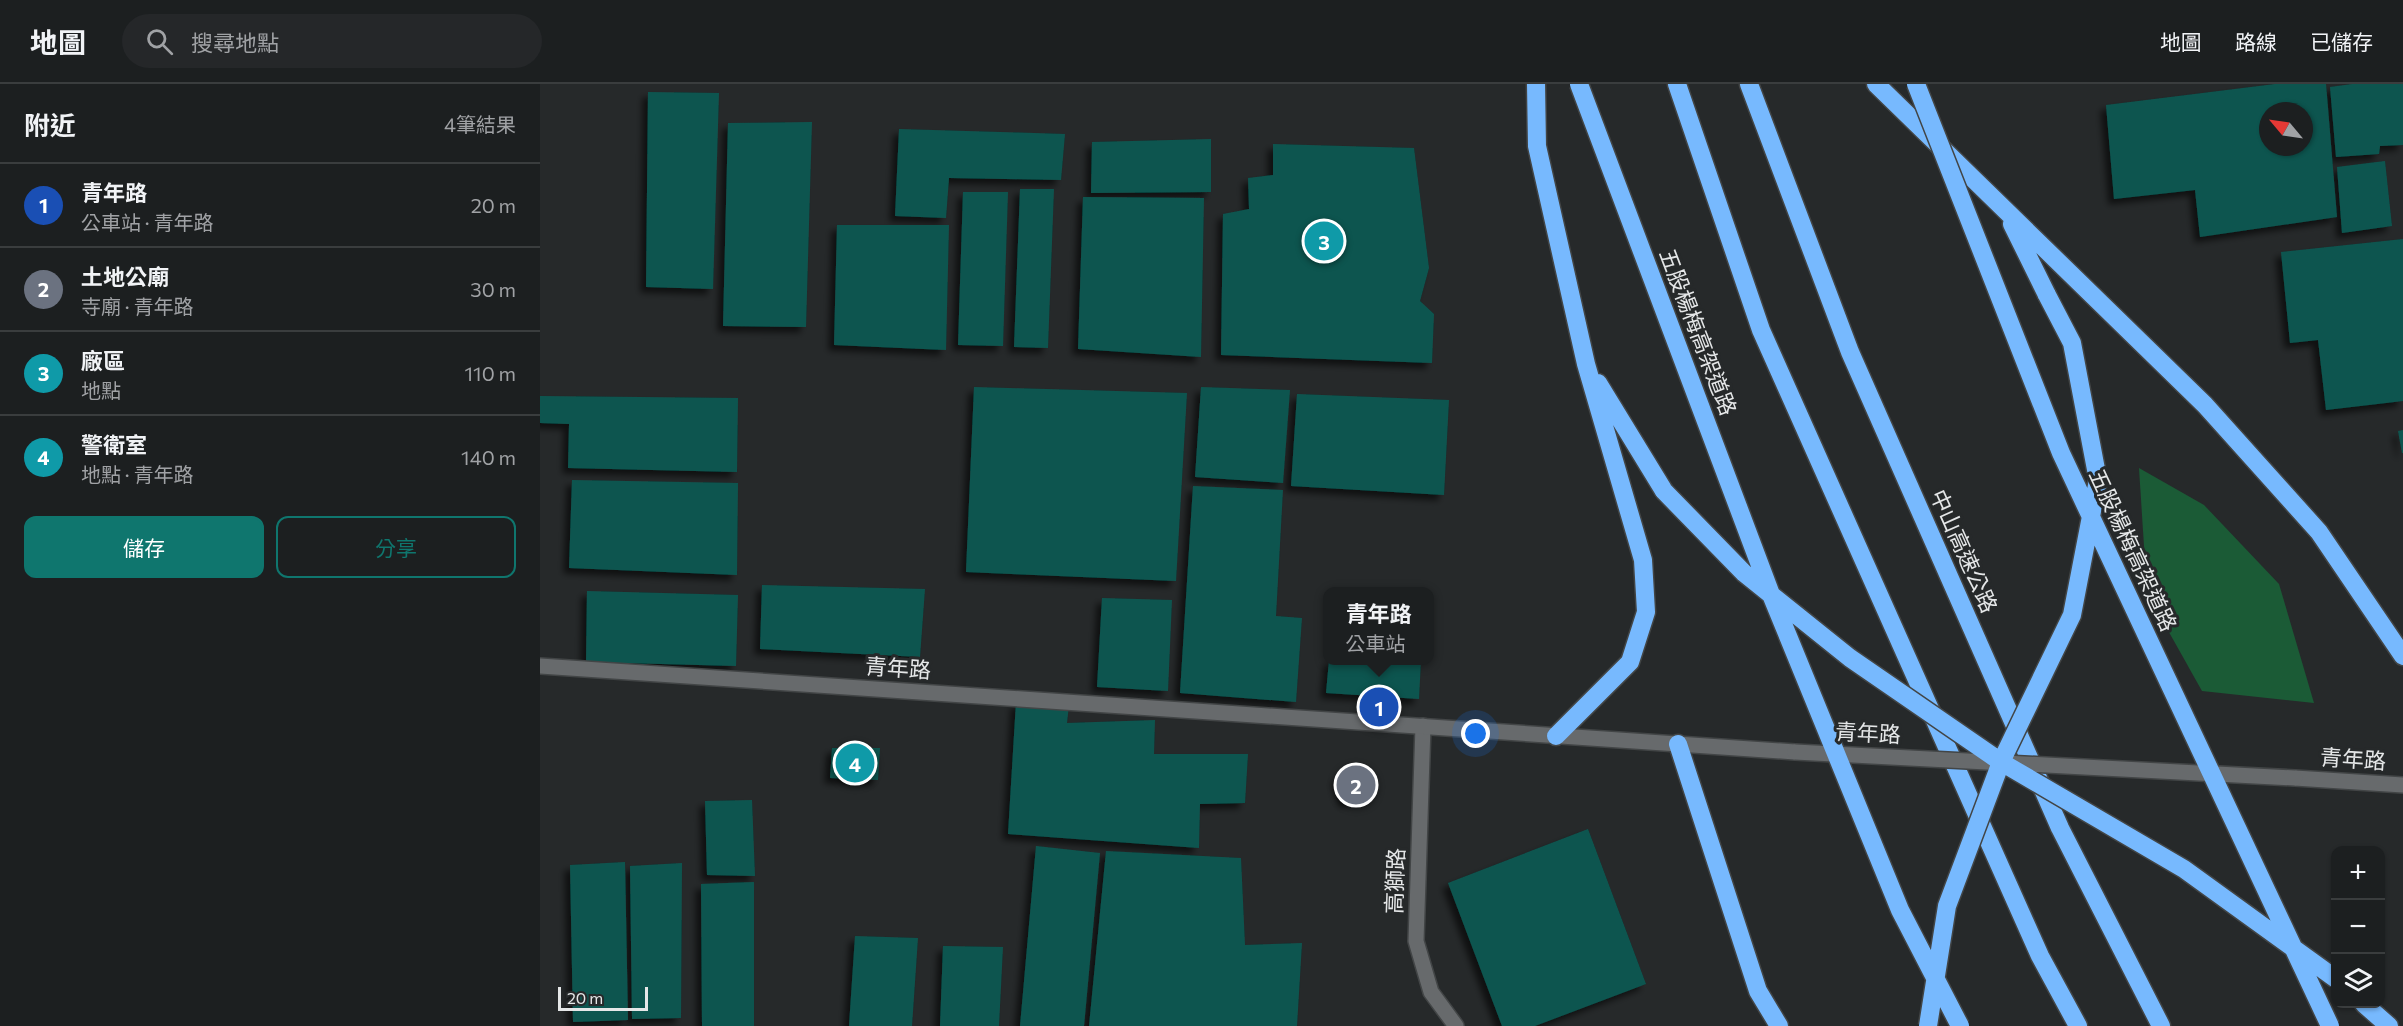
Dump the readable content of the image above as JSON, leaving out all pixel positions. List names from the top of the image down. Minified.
{"streets":{"highway":["五股楊梅高架道路","中山高速公路"],"street":["青年路","高獅路"]},"crossings":[["青年路","高獅路"]],"scale_bar":"20 m","north":"top left","page":{"header":"地圖","search":"搜尋地點","nav":["地圖","路線","已儲存"],"heading":["附近","4筆結果"],"list":[{"mark":"1","name":"青年路","note":"公車站 · 青年路","value":"20 m"},{"mark":"2","name":"土地公廟","note":"寺廟 · 青年路","value":"30 m"},{"mark":"3","name":"廠區","note":"地點","value":"110 m"},{"mark":"4","name":"警衛室","note":"地點 · 青年路","value":"140 m"}],"pins":["3","1","4","2"],"buttons":["儲存","分享"],"popup":["青年路","公車站"],"map_buttons":["+","−"],"scale":"20 m"}}
